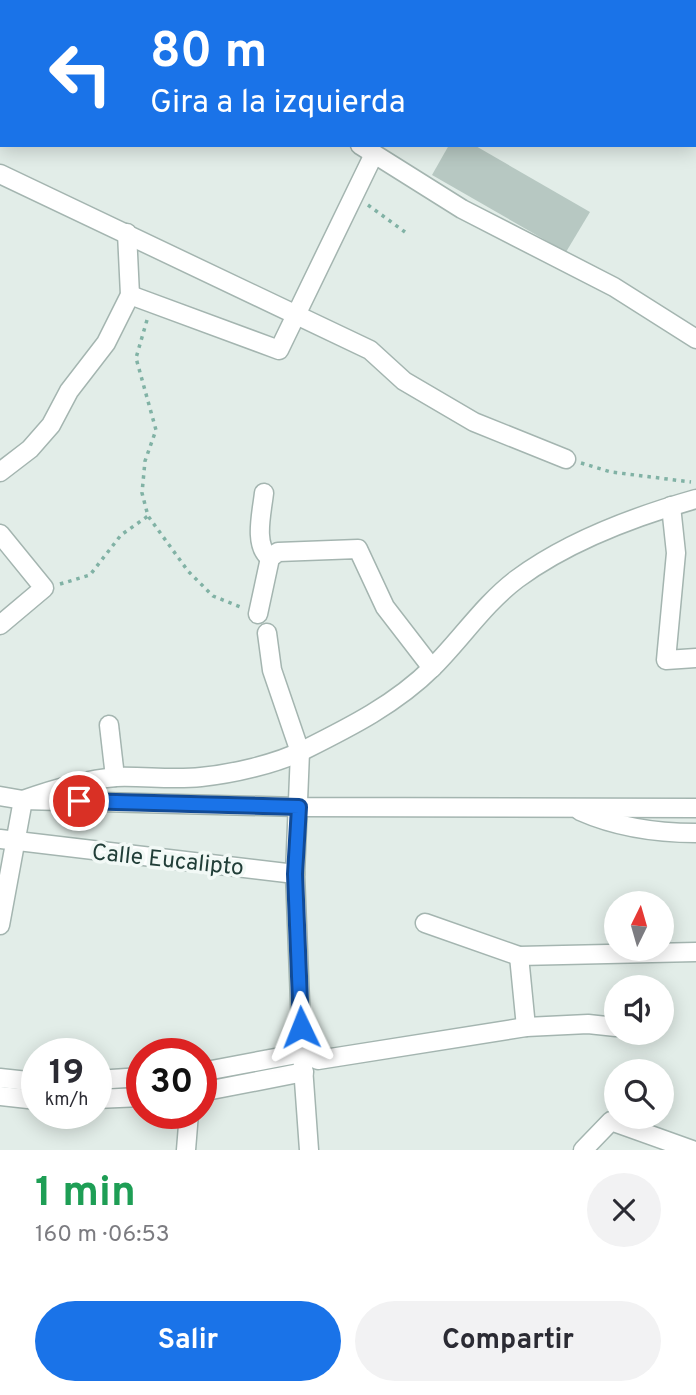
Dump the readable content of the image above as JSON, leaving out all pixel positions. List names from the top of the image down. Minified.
{"streets":{"street":["Calle Eucalipto"]},"north":"top","page":{"turn":["80 m","Gira a la izquierda"],"speed":"19 km/h","limit":"30","heading":["1 min","160 m · 06:53"],"buttons":["Salir","Compartir"]}}
